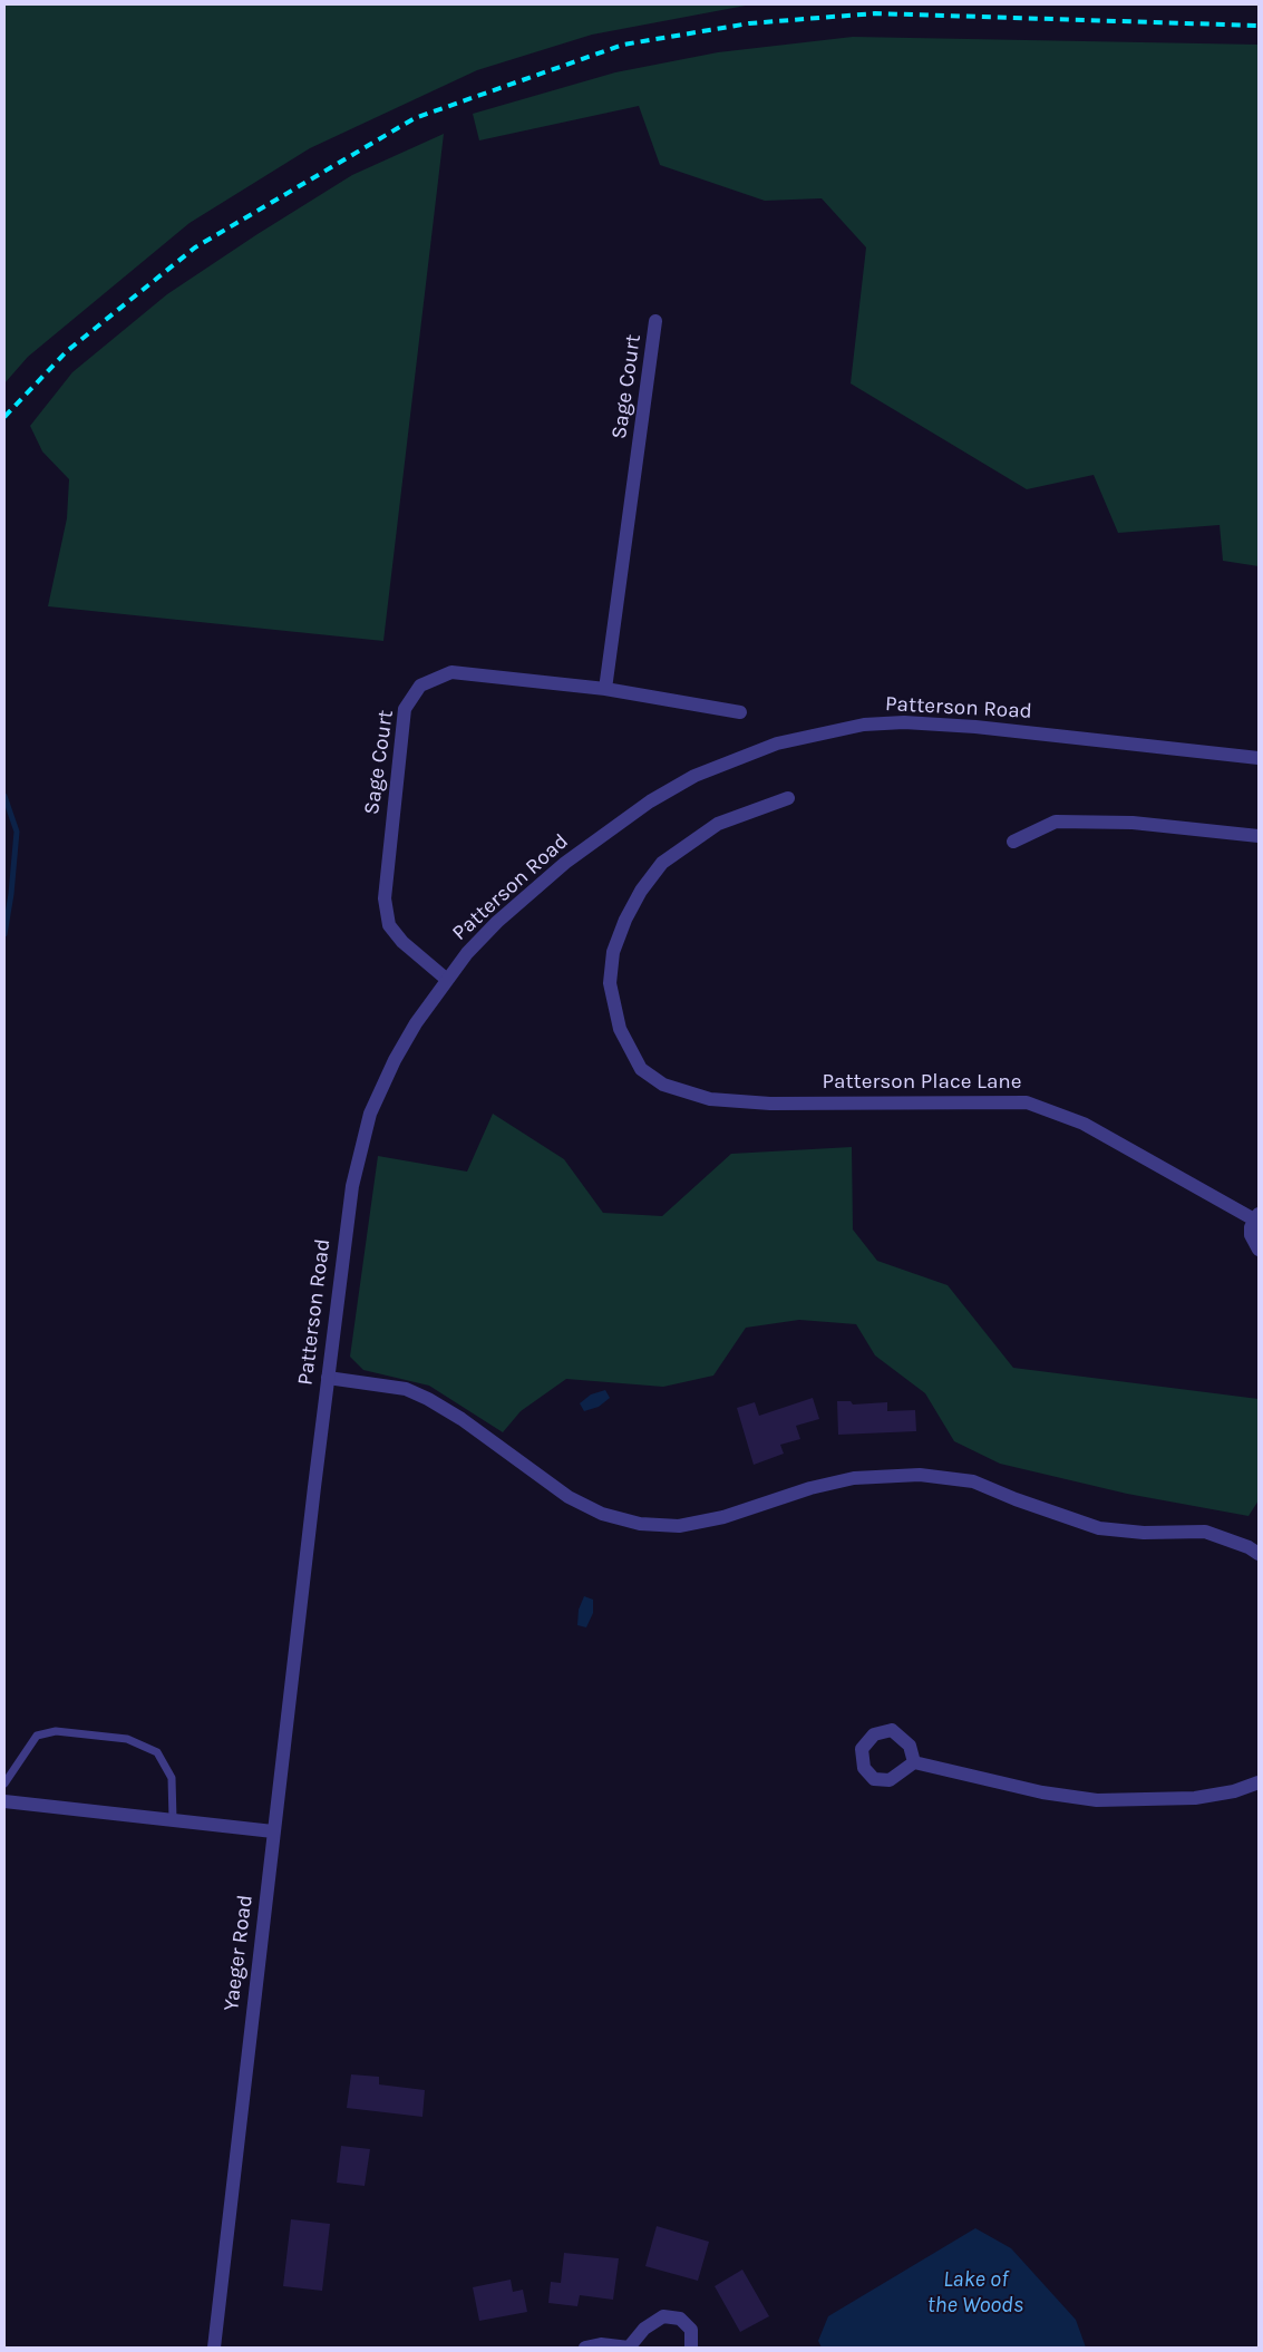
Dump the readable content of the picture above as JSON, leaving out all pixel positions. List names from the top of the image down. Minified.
{"streets":{"street":["Sage Court","Patterson Road","Patterson Place Lane","Yaeger Road"]},"crossings":[["Sage Court","Patterson Road"],["Patterson Road","Yaeger Road"]],"water":["Lake of the Woods"]}
